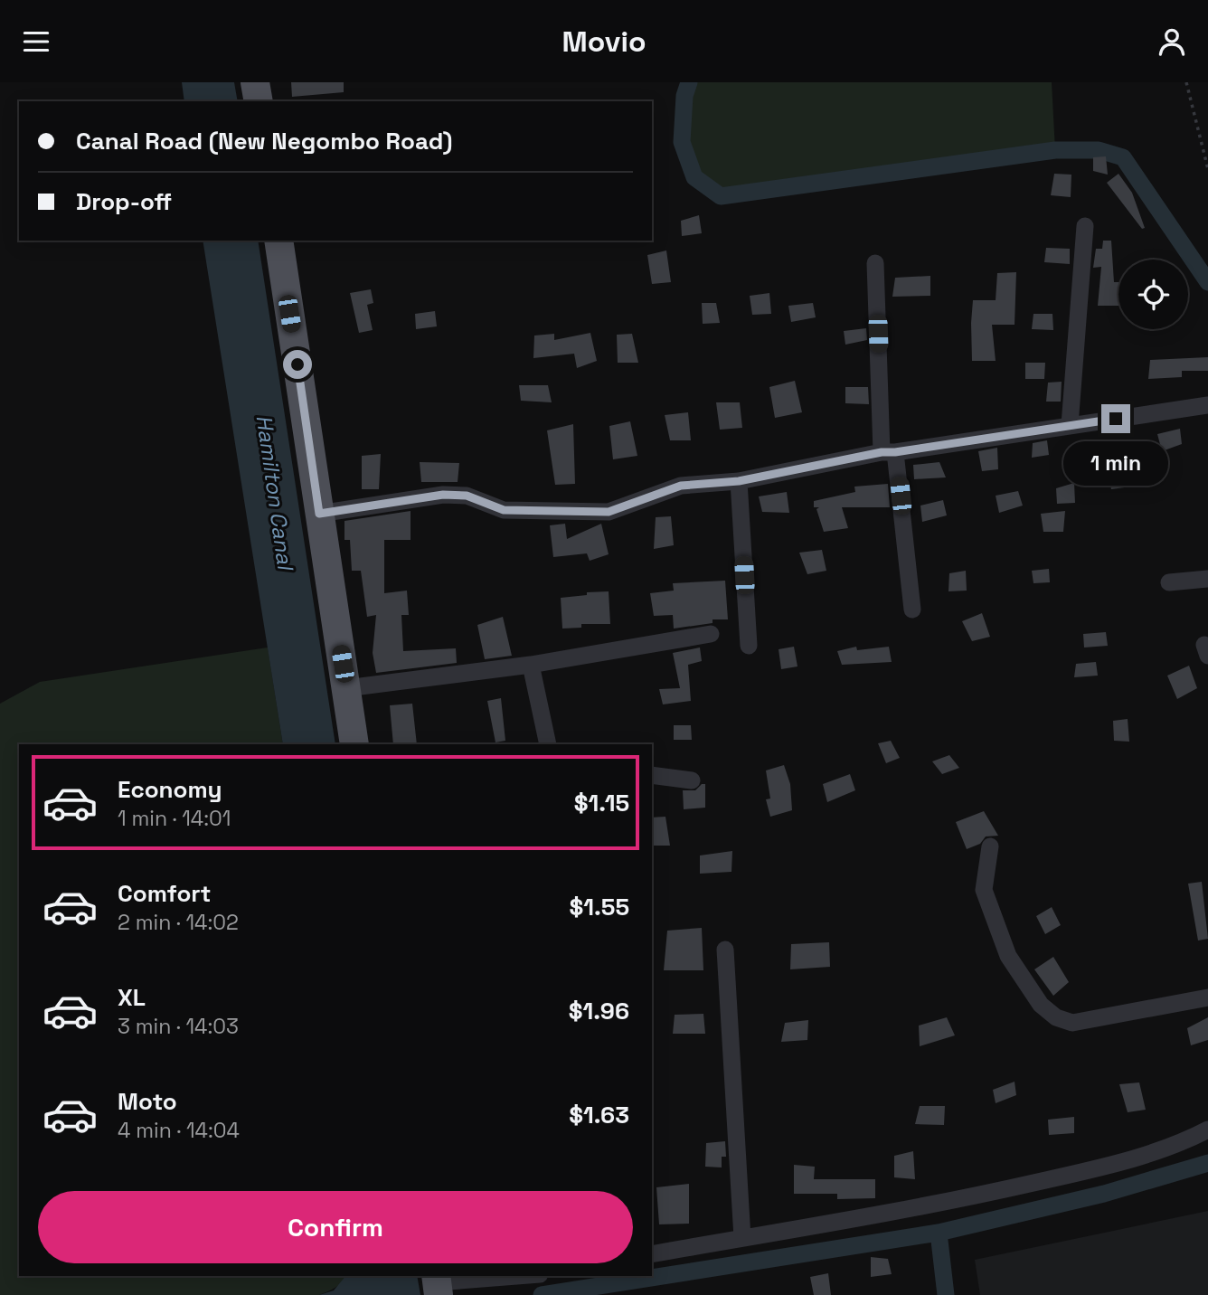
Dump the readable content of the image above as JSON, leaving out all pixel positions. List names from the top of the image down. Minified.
{"water":["Hamilton Canal"],"page":{"header":"Movio","banner":["Canal Road (New Negombo Road)","Drop-off"],"bubble":"1 min","list":[{"name":"Economy","note":"1 min · 14:01","value":"$1.15"},{"name":"Comfort","note":"2 min · 14:02","value":"$1.55"},{"name":"XL","note":"3 min · 14:03","value":"$1.96"},{"name":"Moto","note":"4 min · 14:04","value":"$1.63"}],"buttons":"Confirm"}}
